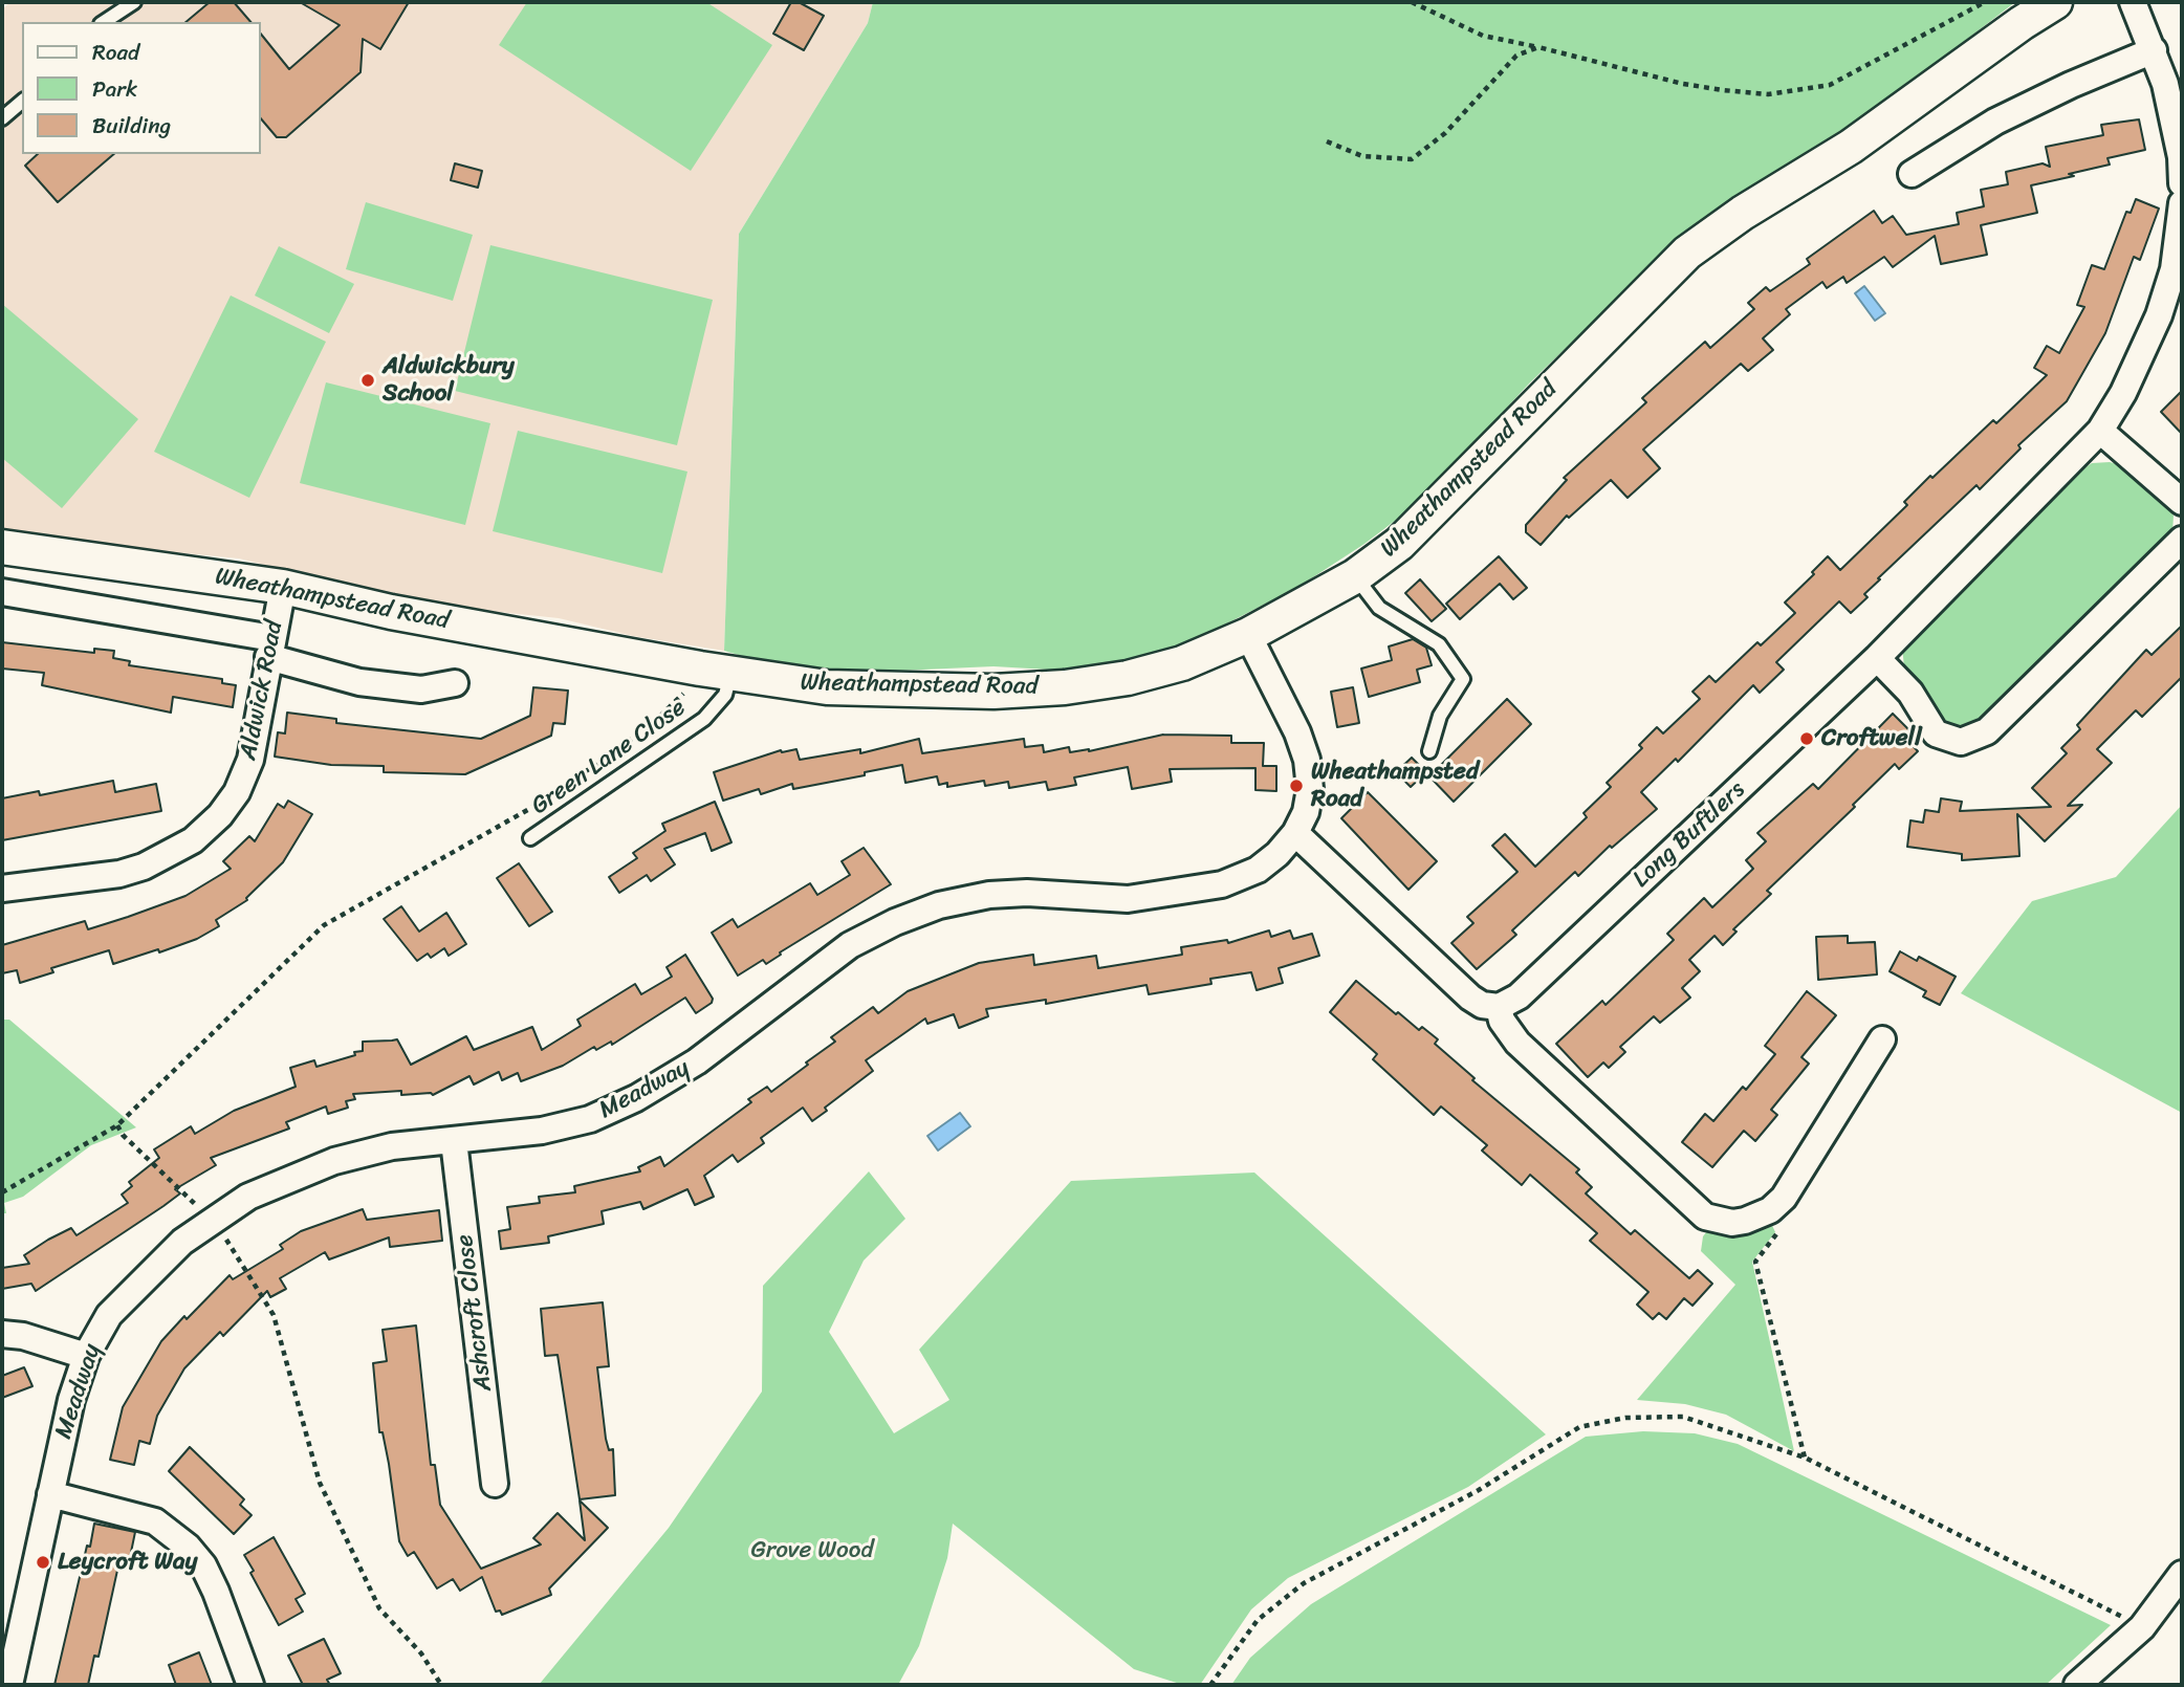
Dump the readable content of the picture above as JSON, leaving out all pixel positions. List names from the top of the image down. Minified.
{"streets":{"street":["Wheathampstead Road","Aldwick Road","Long Buftlers","Meadway","Ashcroft Close"],"lane":["Green Lane Close"]},"crossings":[["Wheathampstead Road","Aldwick Road"],["Wheathampstead Road","Green Lane Close"],["Wheathampstead Road","Meadway"],["Meadway","Ashcroft Close"]],"parks":["Grove Wood"],"places":["Aldwickbury School","Croftwell","Wheathampsted Road","Leycroft Way"],"legend":["Road","Park","Building"]}
